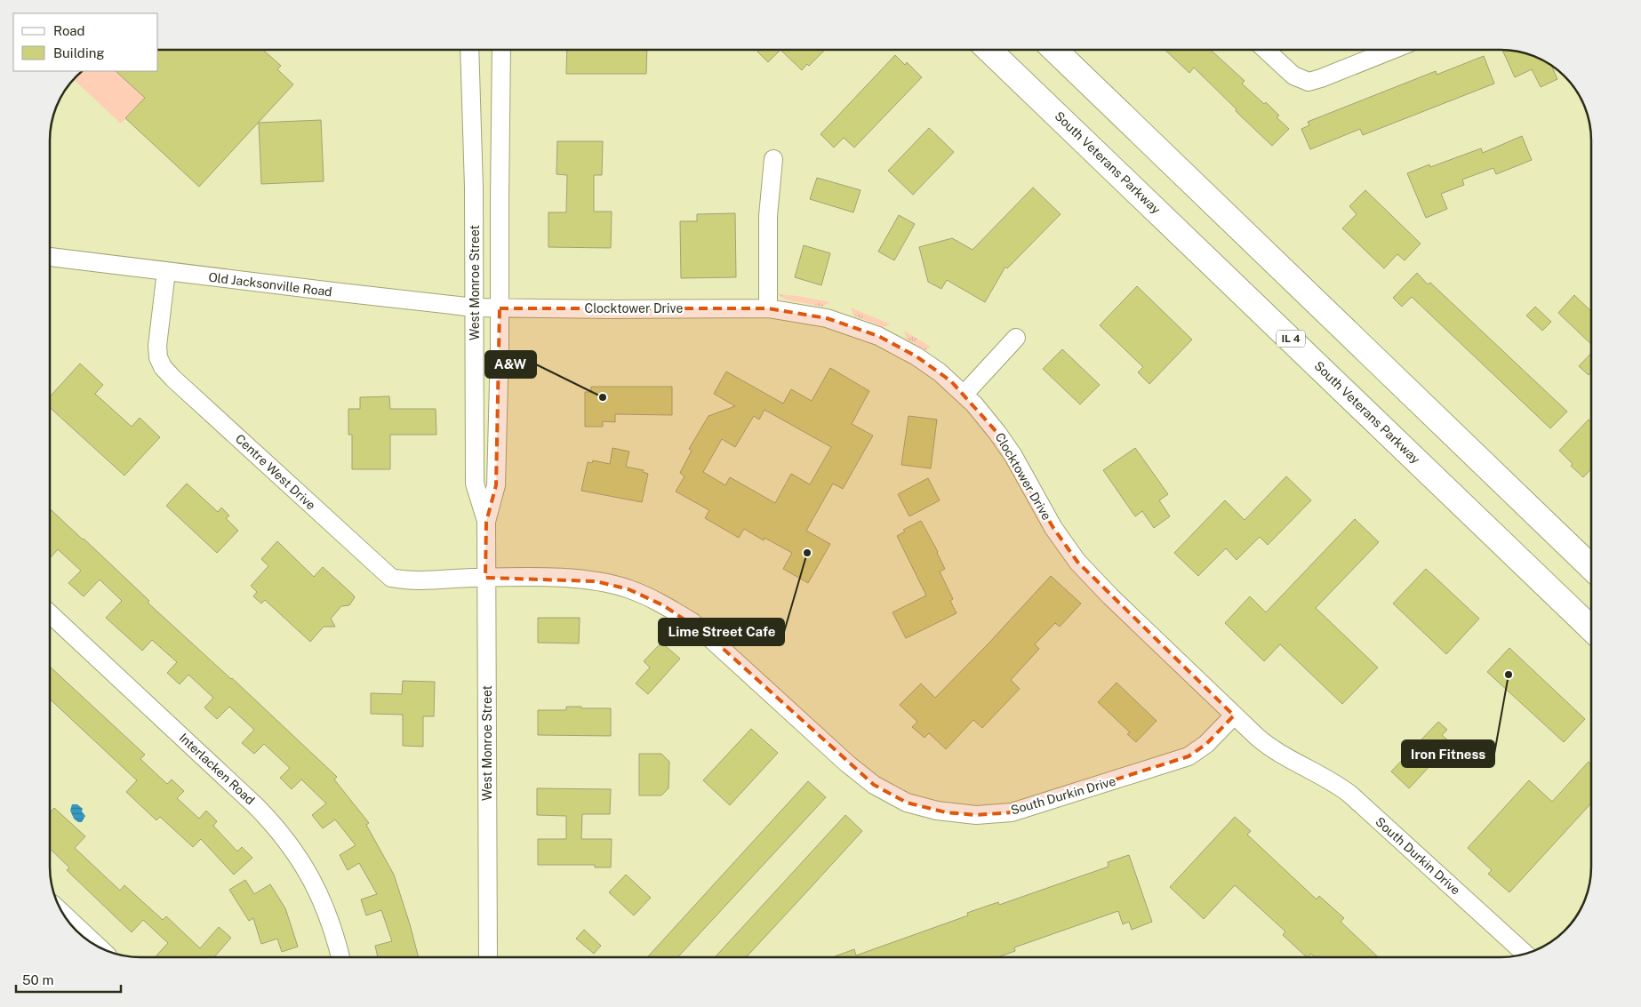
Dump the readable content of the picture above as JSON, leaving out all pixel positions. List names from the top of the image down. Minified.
{"streets":{"highway":["South Veterans Parkway","IL 4"],"street":["West Monroe Street","Old Jacksonville Road","Clocktower Drive","Centre West Drive","Interlacken Road","South Durkin Drive"]},"crossings":[["West Monroe Street","Old Jacksonville Road"],["West Monroe Street","Clocktower Drive"],["West Monroe Street","Centre West Drive"],["West Monroe Street","South Durkin Drive"],["Old Jacksonville Road","Clocktower Drive"],["Old Jacksonville Road","Centre West Drive"],["Clocktower Drive","South Durkin Drive"],["Centre West Drive","South Durkin Drive"]],"places":["A&W","Lime Street Cafe","Iron Fitness"],"legend":["Road","Building"],"scale_bar":"50 m"}
